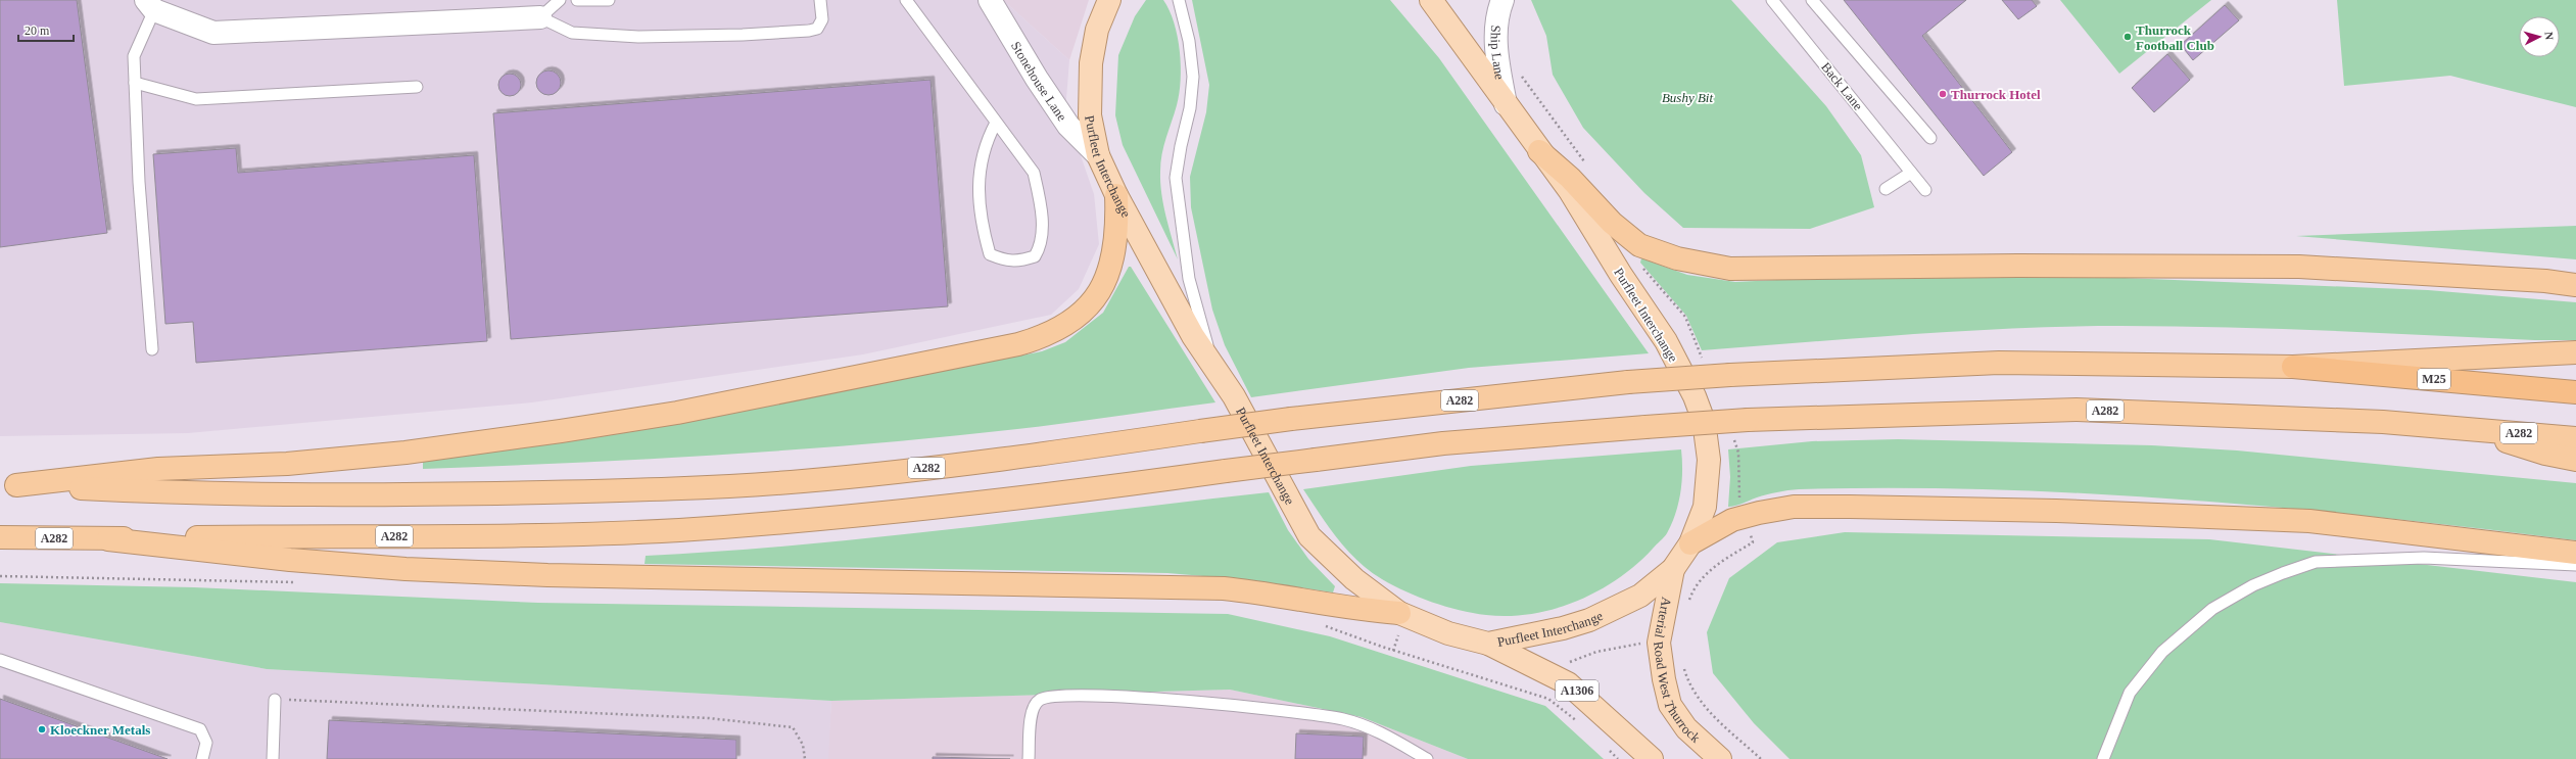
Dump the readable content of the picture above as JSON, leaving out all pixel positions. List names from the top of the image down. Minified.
{"streets":{"highway":["M25","A282"],"main road":["Purfleet Interchange","Arterial Road West Thurrock","A1306"],"street":["Ship Lane","Stonehouse Lane"],"lane":["Back Lane"]},"crossings":[["Ship Lane","Purfleet Interchange"],["Stonehouse Lane","Purfleet Interchange"],["Purfleet Interchange","Arterial Road West Thurrock"],["Purfleet Interchange","A1306"],["M25","A282"]],"parks":["Bushy Bit"],"places":["Thurrock Football Club","Thurrock Hotel","Kloeckner Metals"],"scale_bar":"20 m","north":"right"}
